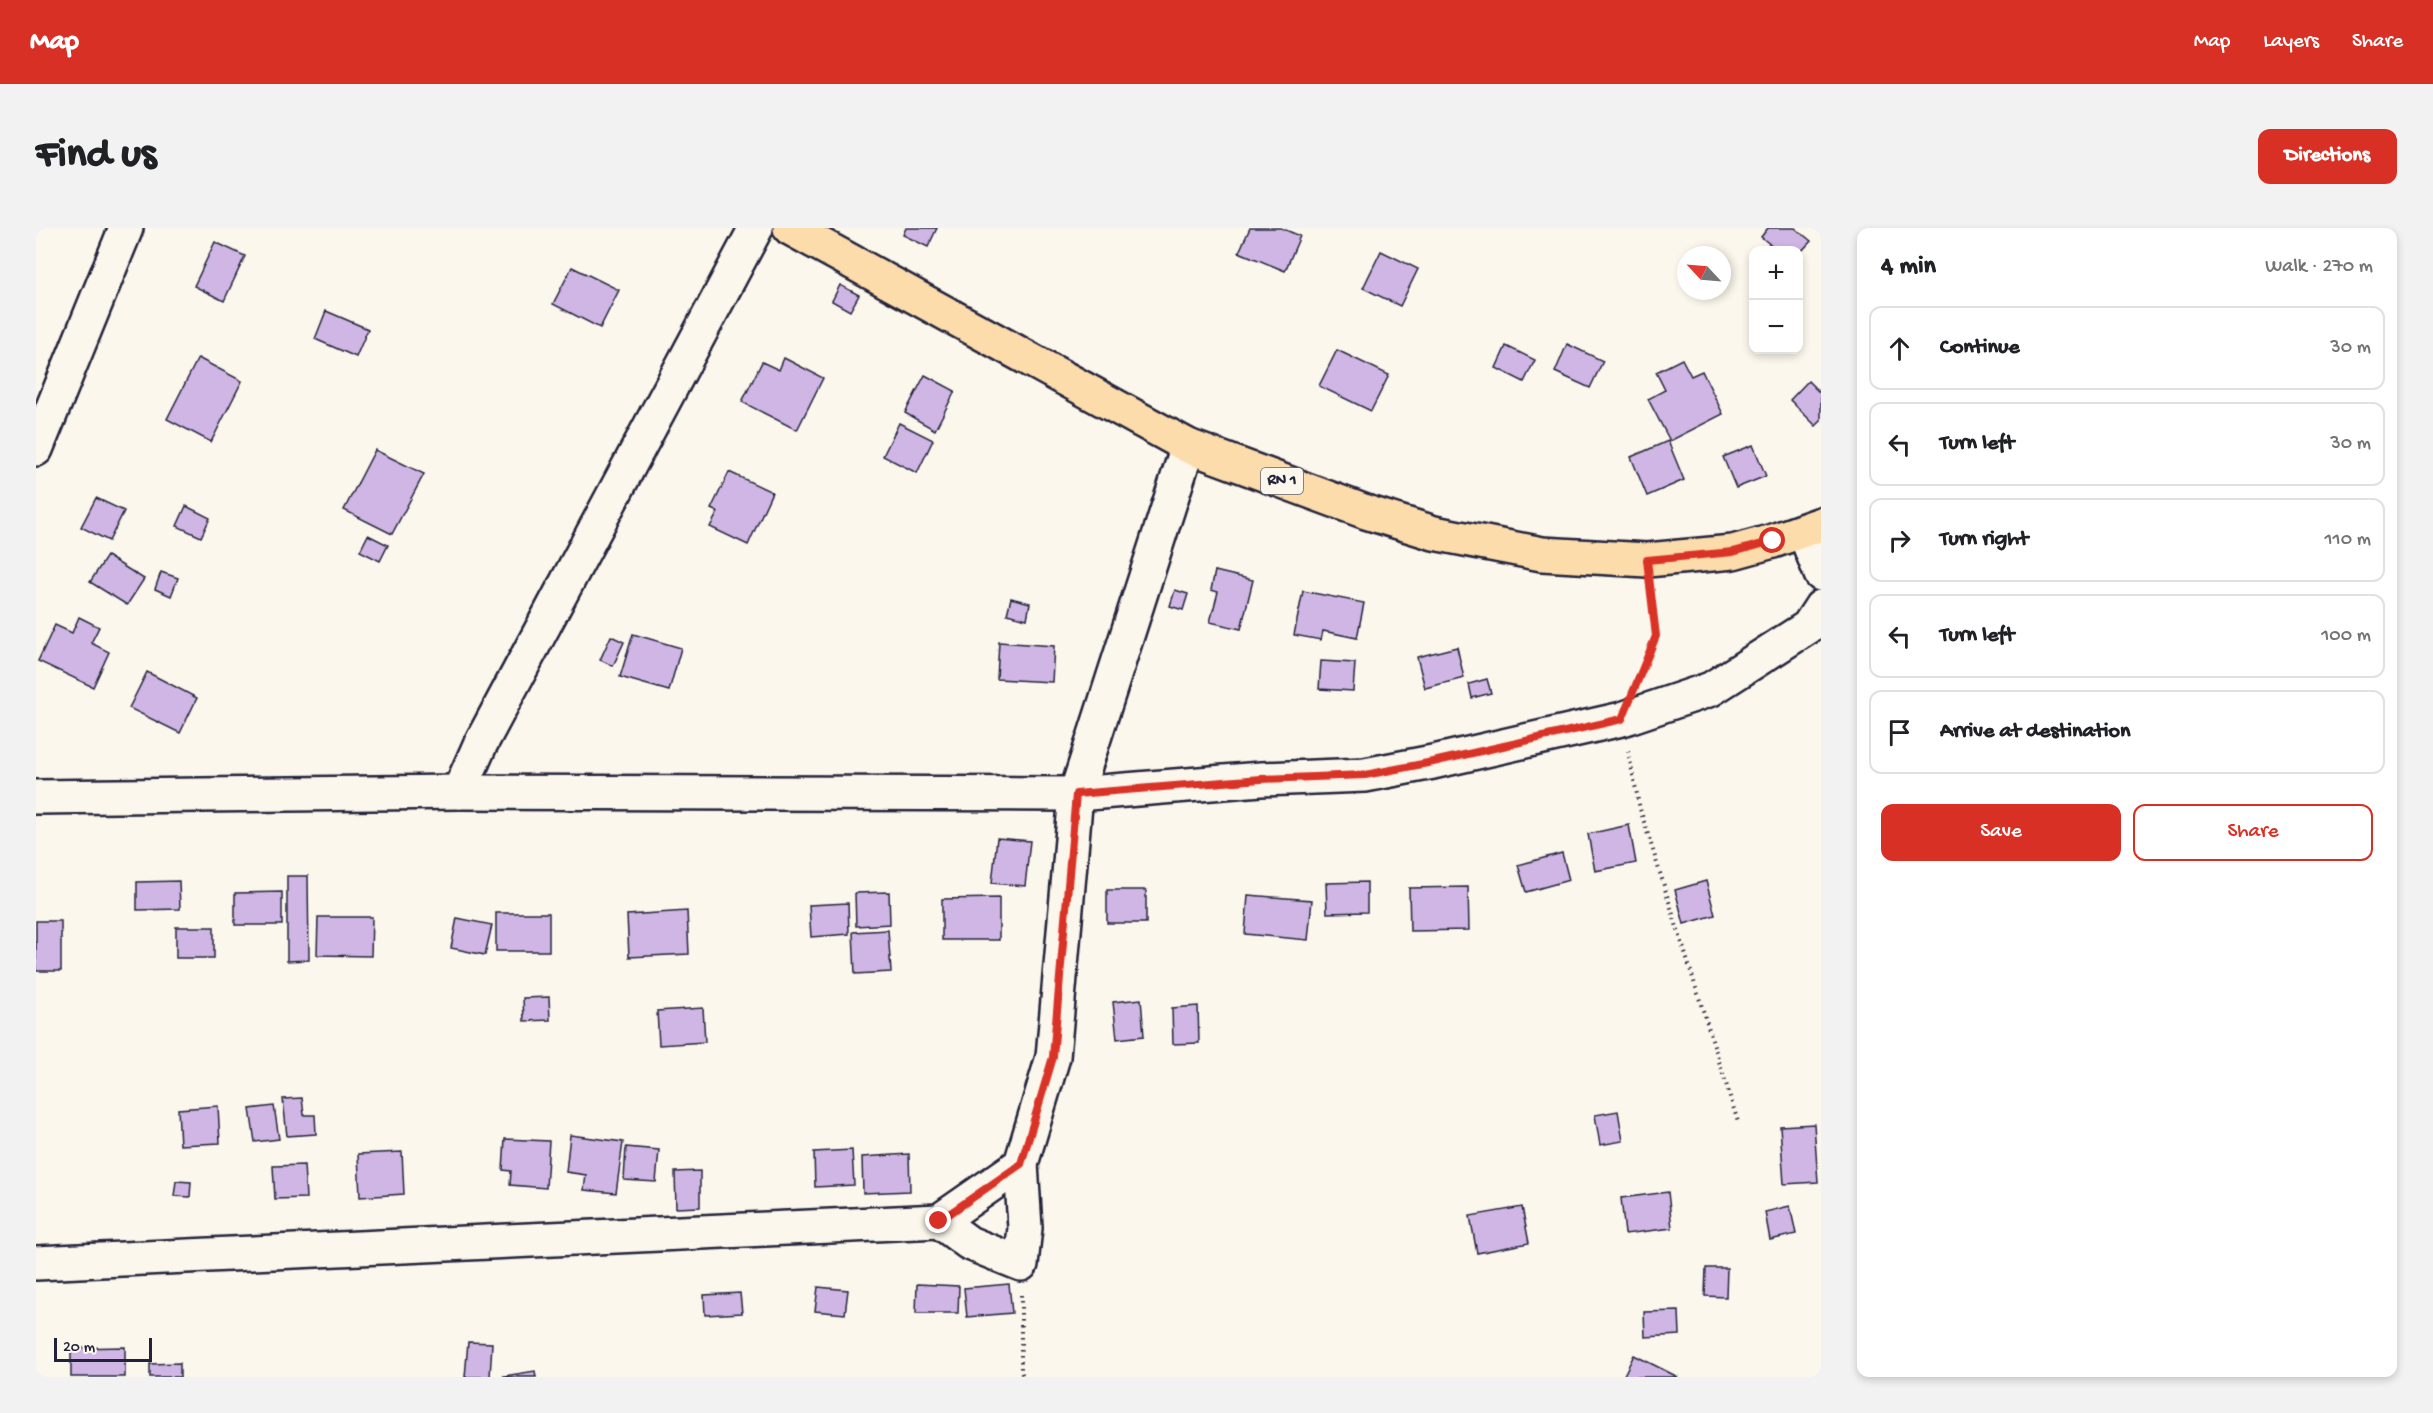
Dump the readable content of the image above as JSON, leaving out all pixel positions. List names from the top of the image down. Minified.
{"streets":{"main road":["RN 1"]},"scale_bar":"20 m","north":"top left","page":{"header":"Map","nav":["Map","Layers","Share"],"buttons":["Directions",["Save","Share"]],"title":"Find us","heading":["4 min","Walk · 270 m"],"map_buttons":["+","−"],"list":[["Continue","30 m"],["Turn left","30 m"],["Turn right","110 m"],["Turn left","100 m"],"Arrive at destination"],"scale":"20 m"}}
